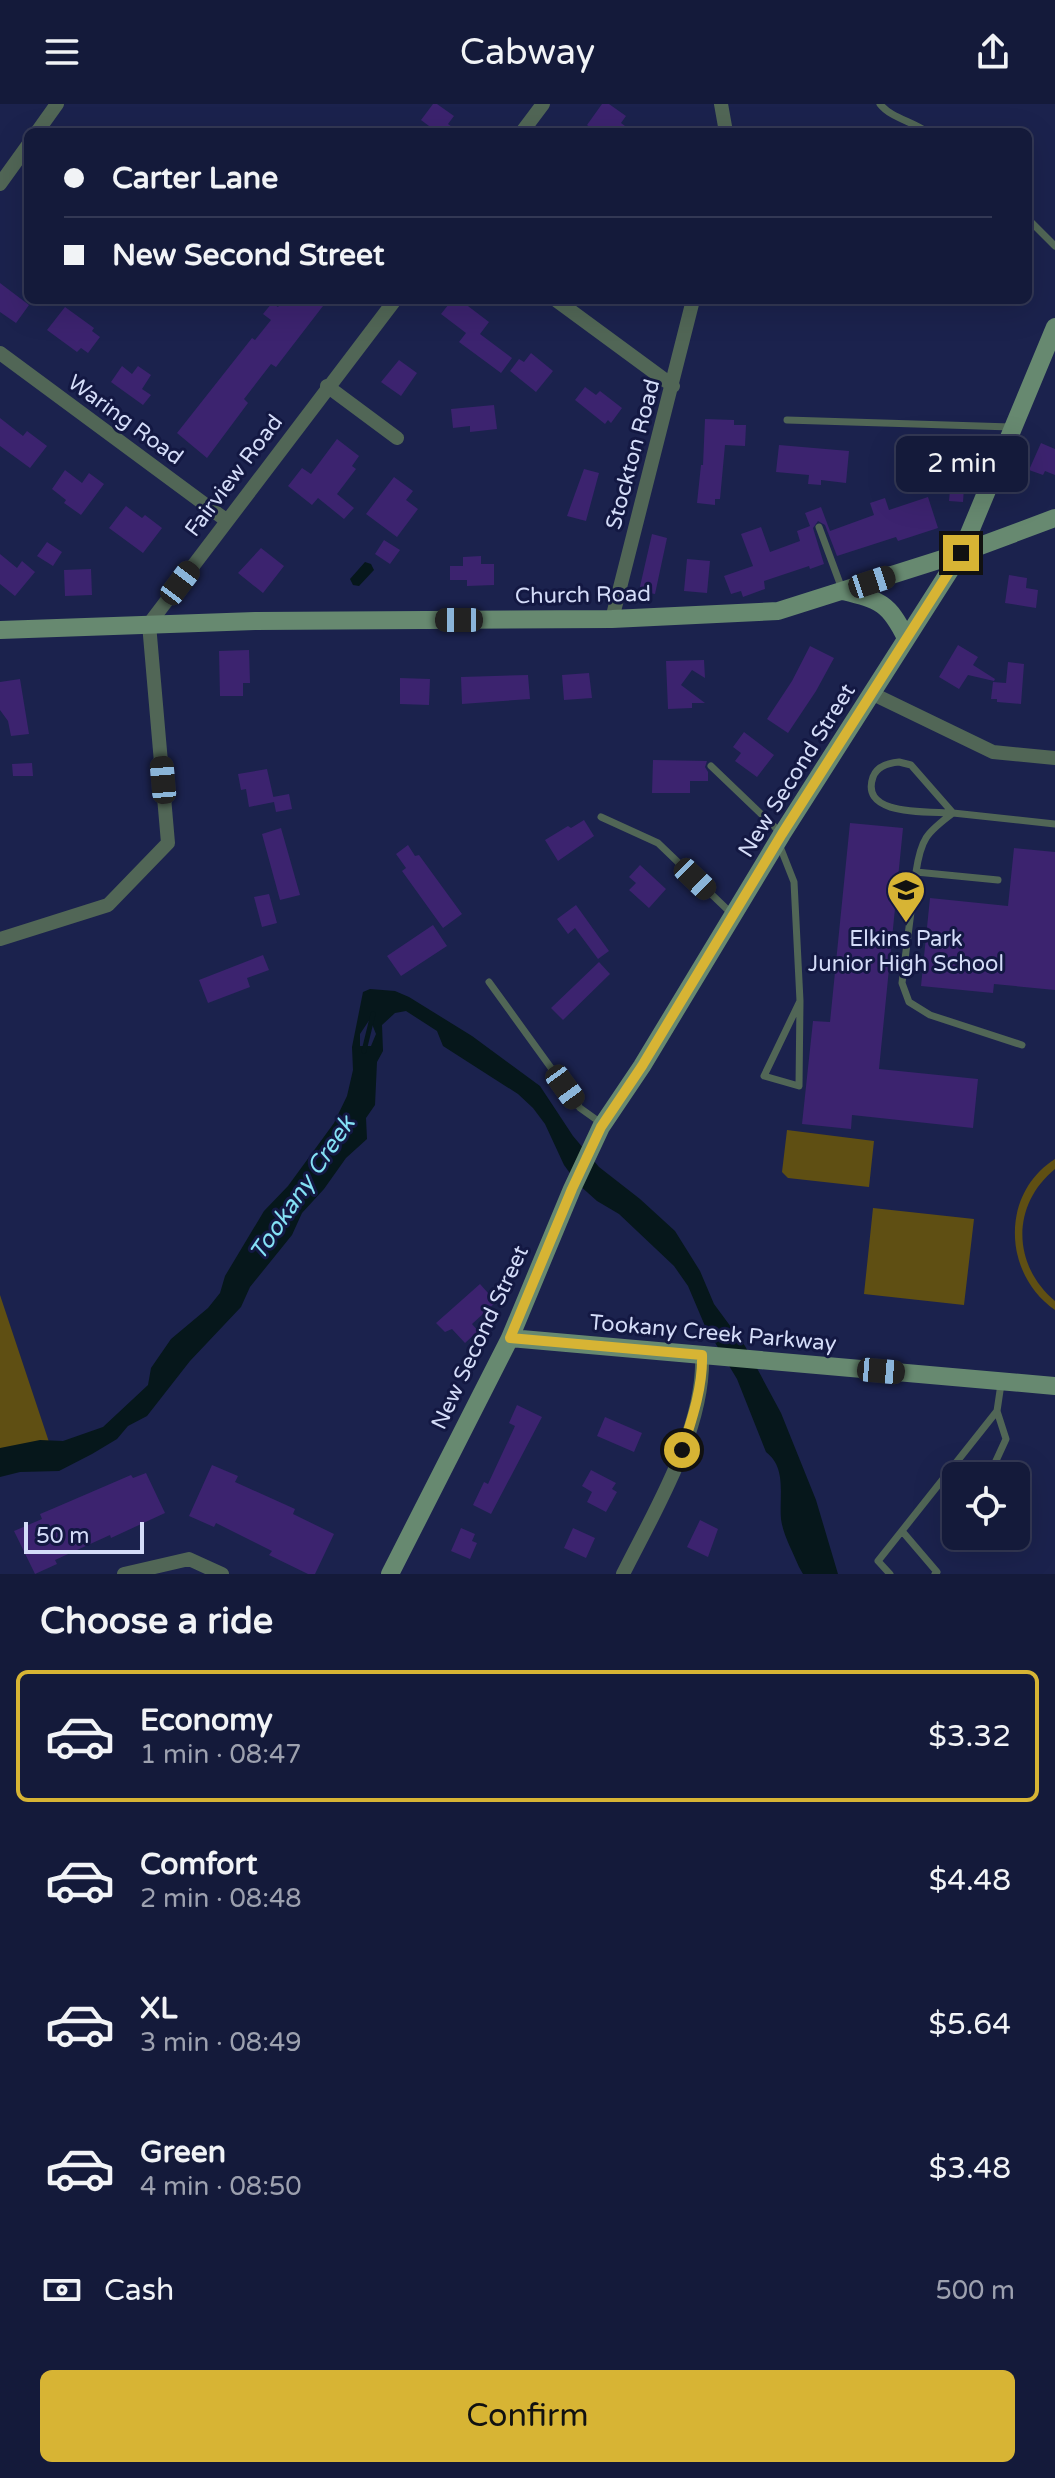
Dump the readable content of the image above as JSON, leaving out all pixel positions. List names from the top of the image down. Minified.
{"streets":{"street":["Waring Road","Stockton Road","Fairview Road","Church Road","New Second Street","Tookany Creek Parkway"]},"crossings":[["Waring Road","Fairview Road"],["Stockton Road","Church Road"],["Fairview Road","Church Road"],["Church Road","New Second Street"],["New Second Street","Tookany Creek Parkway"]],"water":["Tookany Creek"],"places":{"school or university":["Elkins Park Junior High School"]},"scale_bar":"50 m","page":{"header":"Cabway","banner":["Carter Lane","New Second Street"],"bubble":"2 min","scale":"50 m","heading":"Choose a ride","list":[{"name":"Economy","note":"1 min · 08:47","value":"$3.32"},{"name":"Comfort","note":"2 min · 08:48","value":"$4.48"},{"name":"XL","note":"3 min · 08:49","value":"$5.64"},{"name":"Green","note":"4 min · 08:50","value":"$3.48"}],"pay":["Cash","500 m"],"buttons":"Confirm"}}
